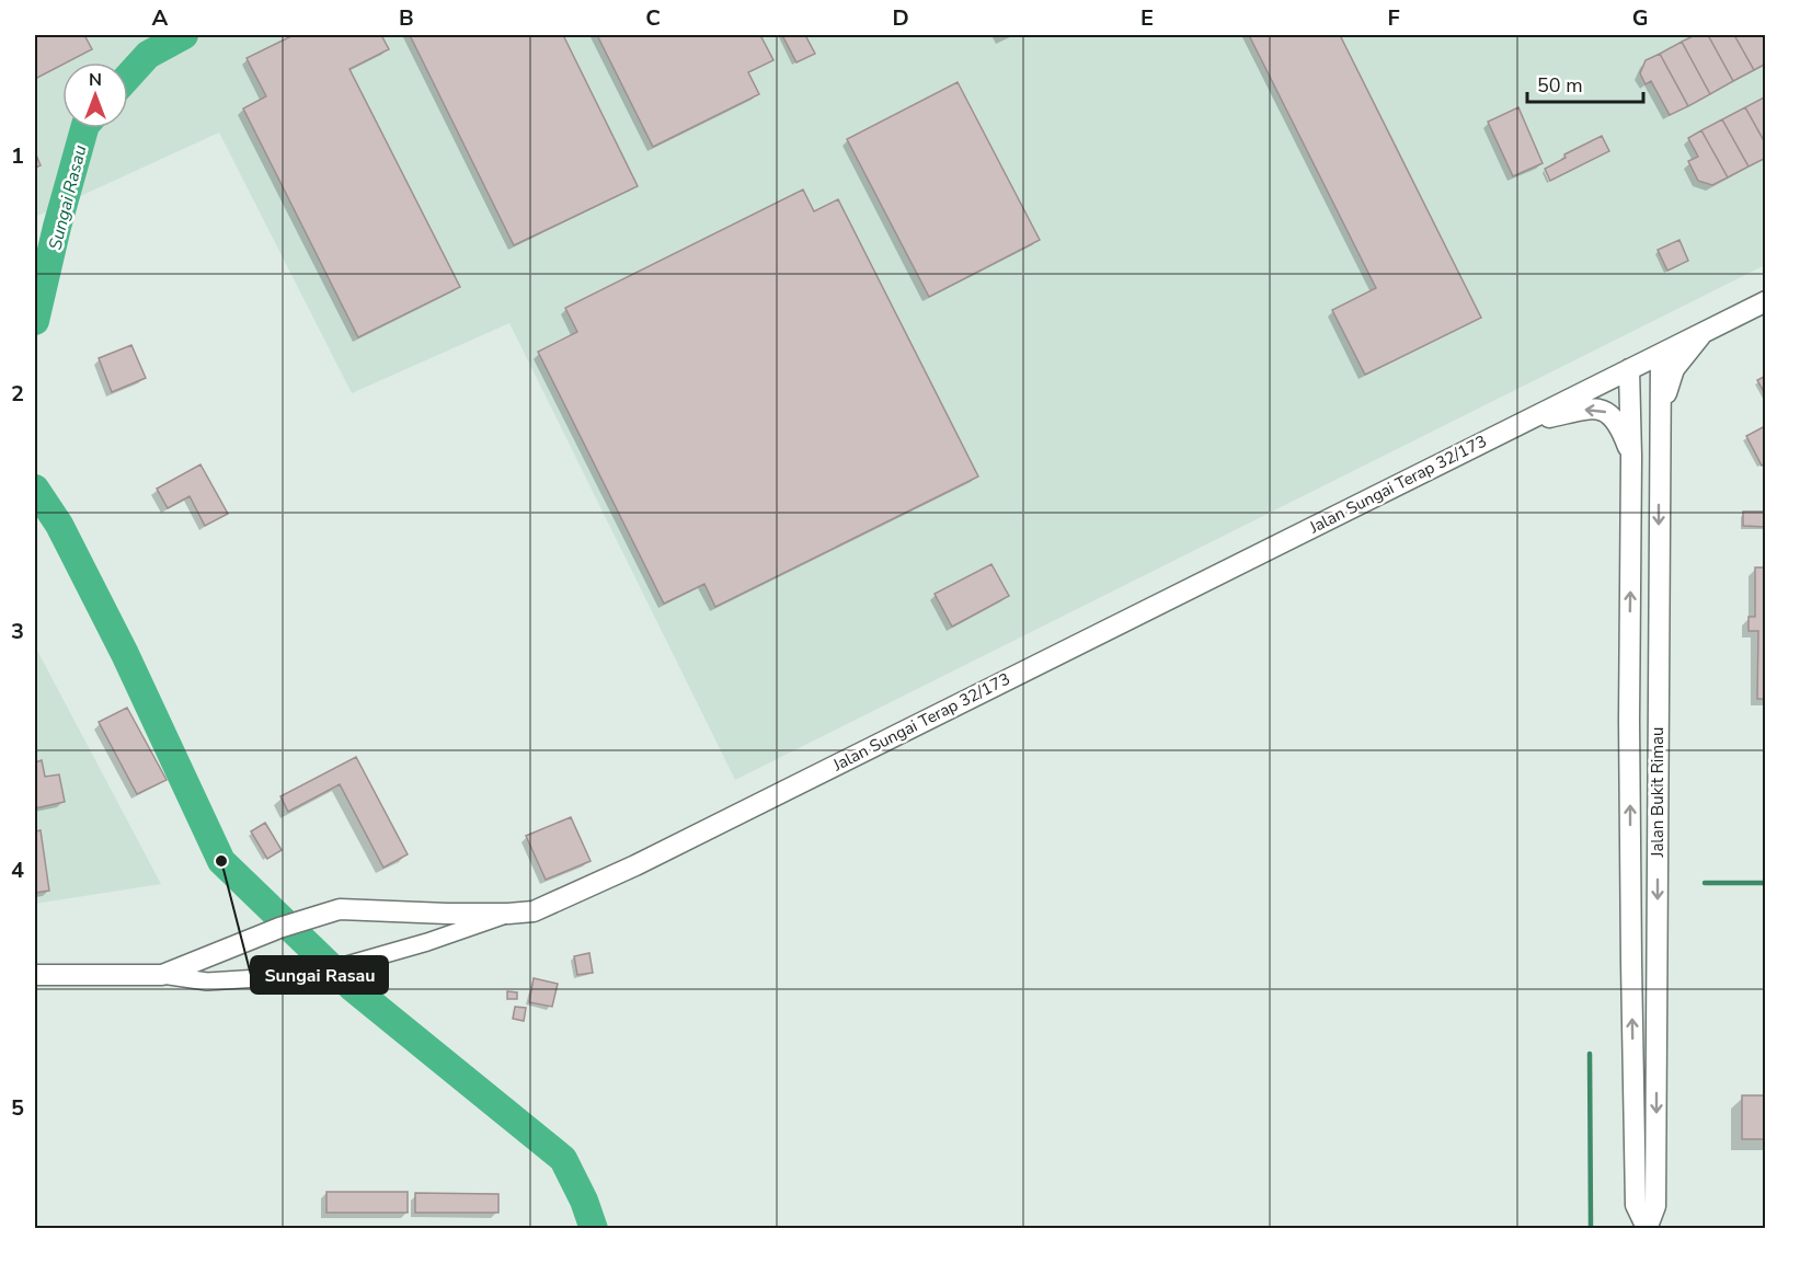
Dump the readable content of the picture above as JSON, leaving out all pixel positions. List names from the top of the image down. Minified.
{"streets":{"street":["Jalan Sungai Terap 32/173","Jalan Bukit Rimau"]},"crossings":[["Jalan Sungai Terap 32/173","Jalan Bukit Rimau"]],"water":["Sungai Rasau"],"places":["Sungai Rasau"],"scale_bar":"50 m","north":"top","grid":{"columns":["A","B","C","D","E","F","G"],"rows":["1","2","3","4","5"]}}
